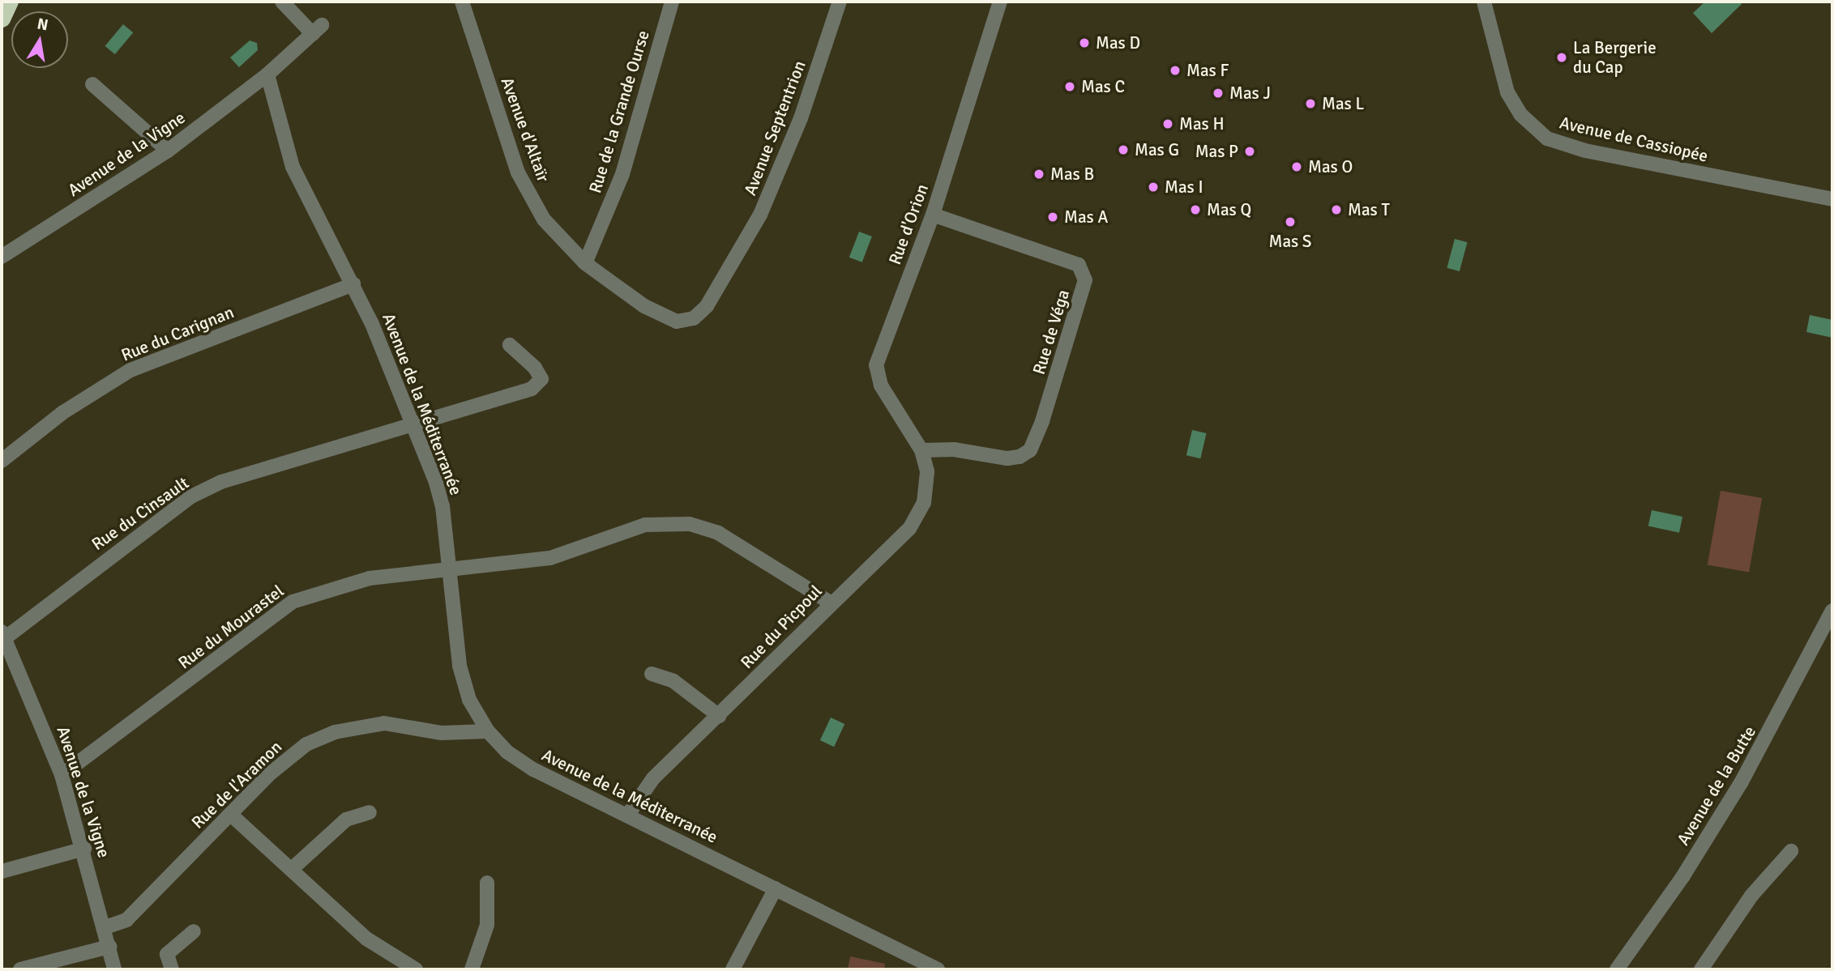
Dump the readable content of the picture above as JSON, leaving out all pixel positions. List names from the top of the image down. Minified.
{"streets":{"street":["Rue de la Grande Ourse","Avenue Septentrion","Avenue d'Altaïr","Avenue de Cassiopée","Avenue de la Vigne","Rue d'Orion","Rue de Véga","Rue du Carignan","Avenue de la Méditerranée","Rue du Cinsault","Rue du Mourastel","Rue du Picpoul","Rue de l'Aramon","Avenue de la Butte"]},"crossings":[["Rue de la Grande Ourse","Avenue d'Altaïr"],["Avenue Septentrion","Avenue d'Altaïr"],["Avenue de la Vigne","Avenue de la Méditerranée"],["Avenue de la Vigne","Rue du Cinsault"],["Avenue de la Vigne","Rue du Mourastel"],["Avenue de la Vigne","Rue de l'Aramon"],["Rue d'Orion","Rue de Véga"],["Rue d'Orion","Rue du Picpoul"],["Rue de Véga","Rue du Picpoul"],["Rue du Carignan","Avenue de la Méditerranée"],["Avenue de la Méditerranée","Rue du Cinsault"],["Avenue de la Méditerranée","Rue du Mourastel"],["Avenue de la Méditerranée","Rue du Picpoul"],["Avenue de la Méditerranée","Rue de l'Aramon"],["Rue du Mourastel","Rue du Picpoul"]],"places":["Mas D","La Bergerie du Cap","Mas F","Mas C","Mas J","Mas L","Mas H","Mas G","Mas P","Mas O","Mas B","Mas I","Mas Q","Mas T","Mas A","Mas S"],"north":"top"}
